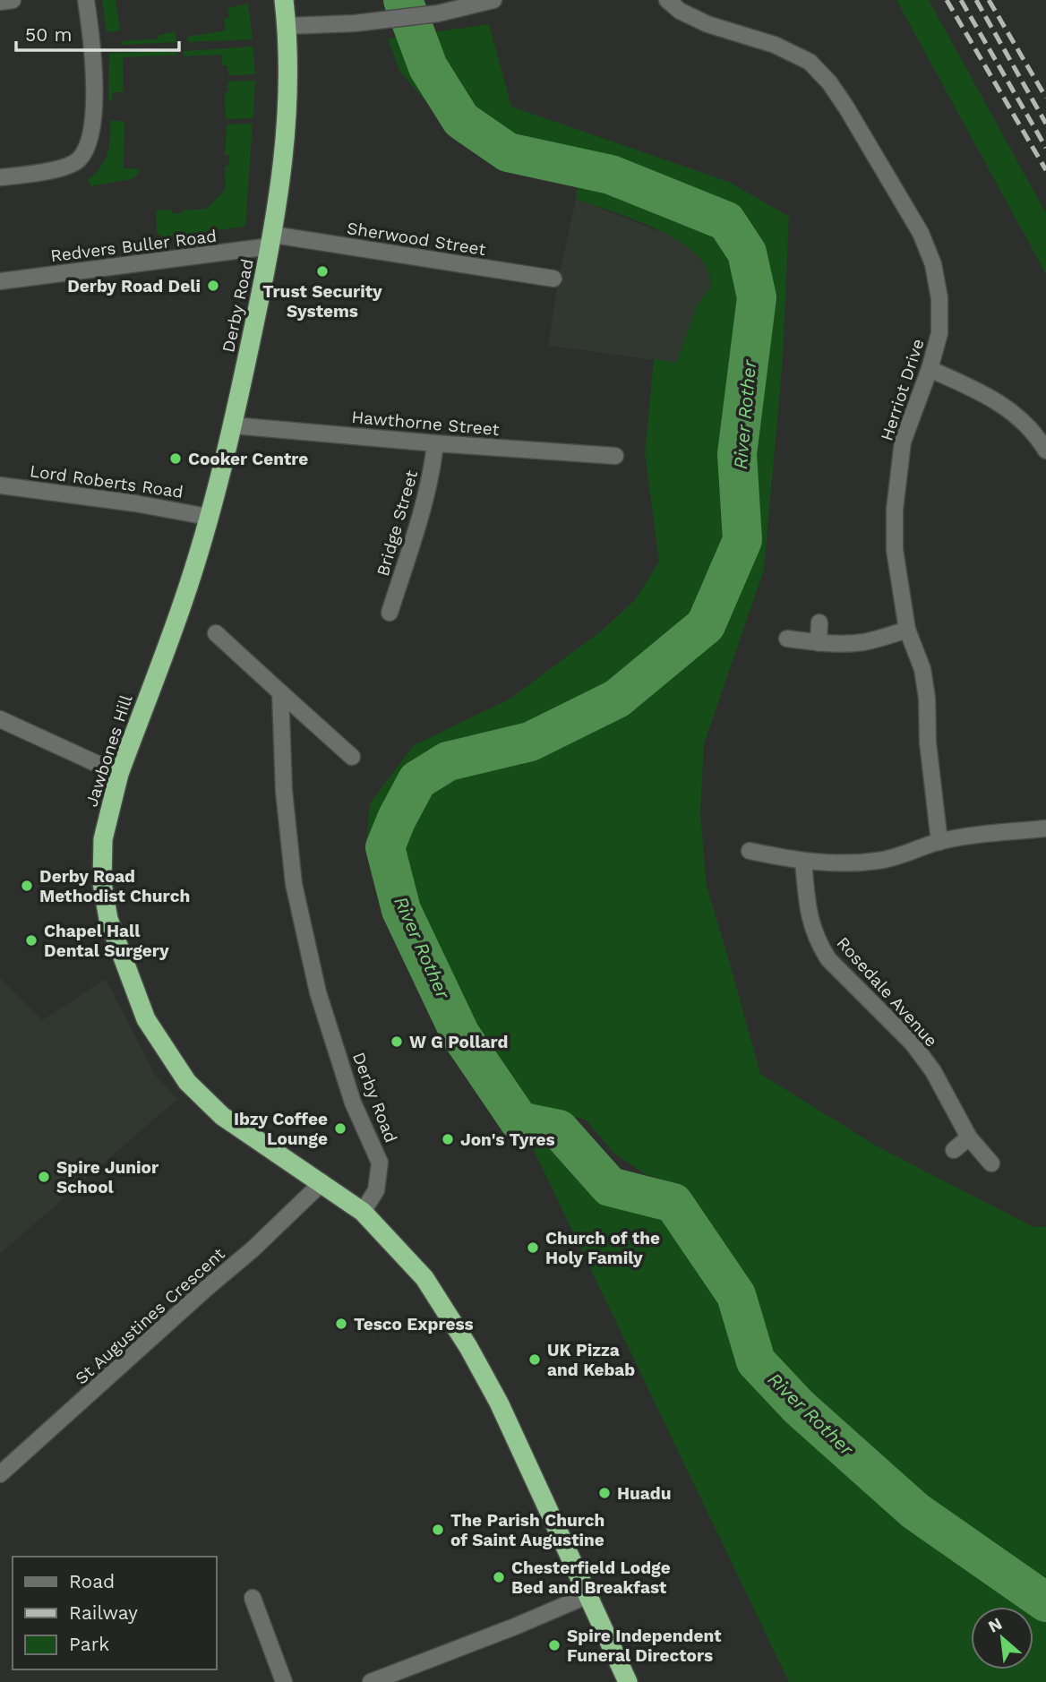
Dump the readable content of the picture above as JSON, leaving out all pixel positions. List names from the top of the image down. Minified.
{"streets":{"highway":["Derby Road","Jawbones Hill"],"street":["Sherwood Street","Redvers Buller Road","Herriot Drive","Hawthorne Street","Lord Roberts Road","Bridge Street","Rosedale Avenue","St Augustines Crescent"]},"crossings":[["Sherwood Street","Redvers Buller Road"],["Sherwood Street","Derby Road"],["Redvers Buller Road","Derby Road"],["Derby Road","Hawthorne Street"],["Derby Road","Lord Roberts Road"],["Derby Road","Jawbones Hill"],["Hawthorne Street","Bridge Street"],["Jawbones Hill","St Augustines Crescent"]],"water":["River Rother"],"places":["Trust Security Systems","Derby Road Deli","Cooker Centre","Derby Road Methodist Church","Chapel Hall Dental Surgery","W G Pollard","Ibzy Coffee Lounge","Jon's Tyres","Spire Junior School","Church of the Holy Family","Tesco Express","UK Pizza and Kebab","Huadu","The Parish Church of Saint Augustine","Chesterfield Lodge Bed and Breakfast","Spire Independent Funeral Directors"],"legend":["Road","Railway","Park"],"scale_bar":"50 m","north":"top left"}
